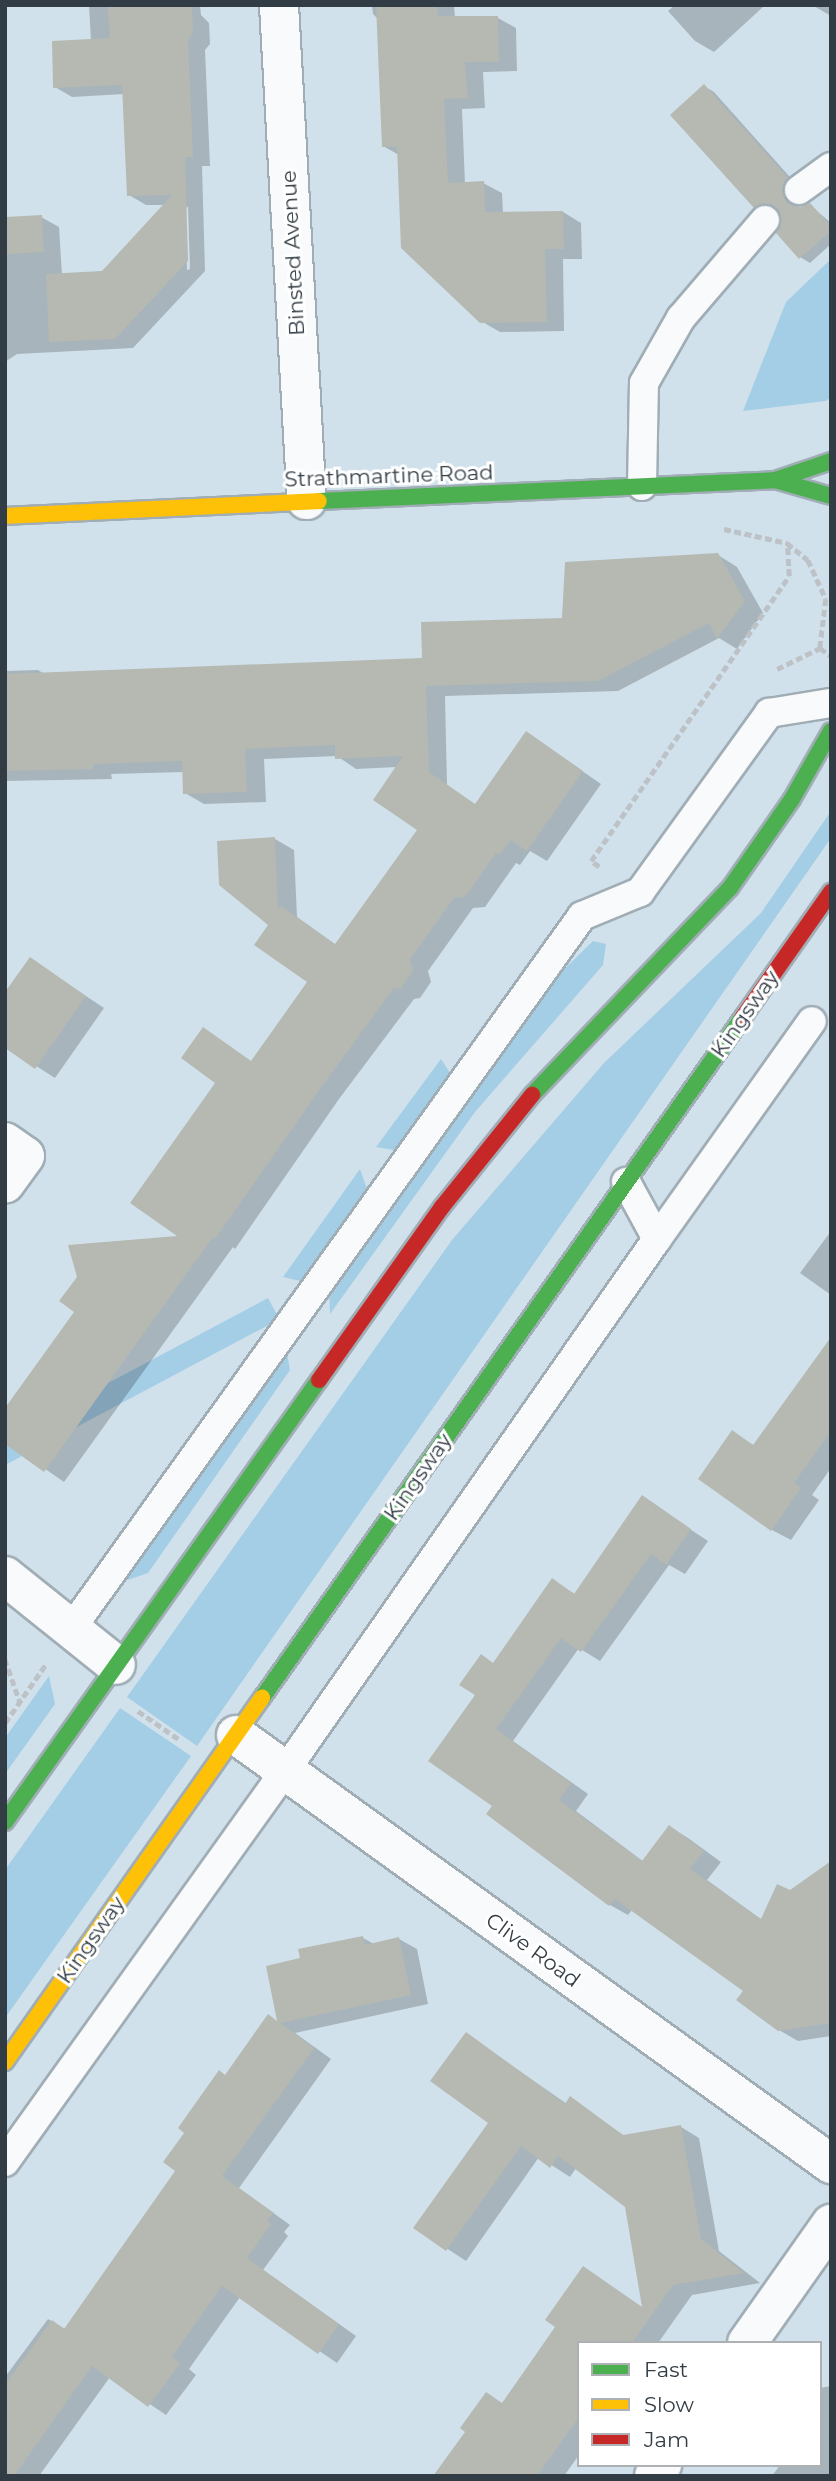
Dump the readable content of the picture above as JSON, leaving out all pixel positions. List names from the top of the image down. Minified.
{"streets":{"main road":["Strathmartine Road","Kingsway"],"street":["Binsted Avenue","Clive Road"]},"crossings":[["Binsted Avenue","Strathmartine Road"],["Kingsway","Clive Road"]],"legend":["Fast","Slow","Jam"]}
